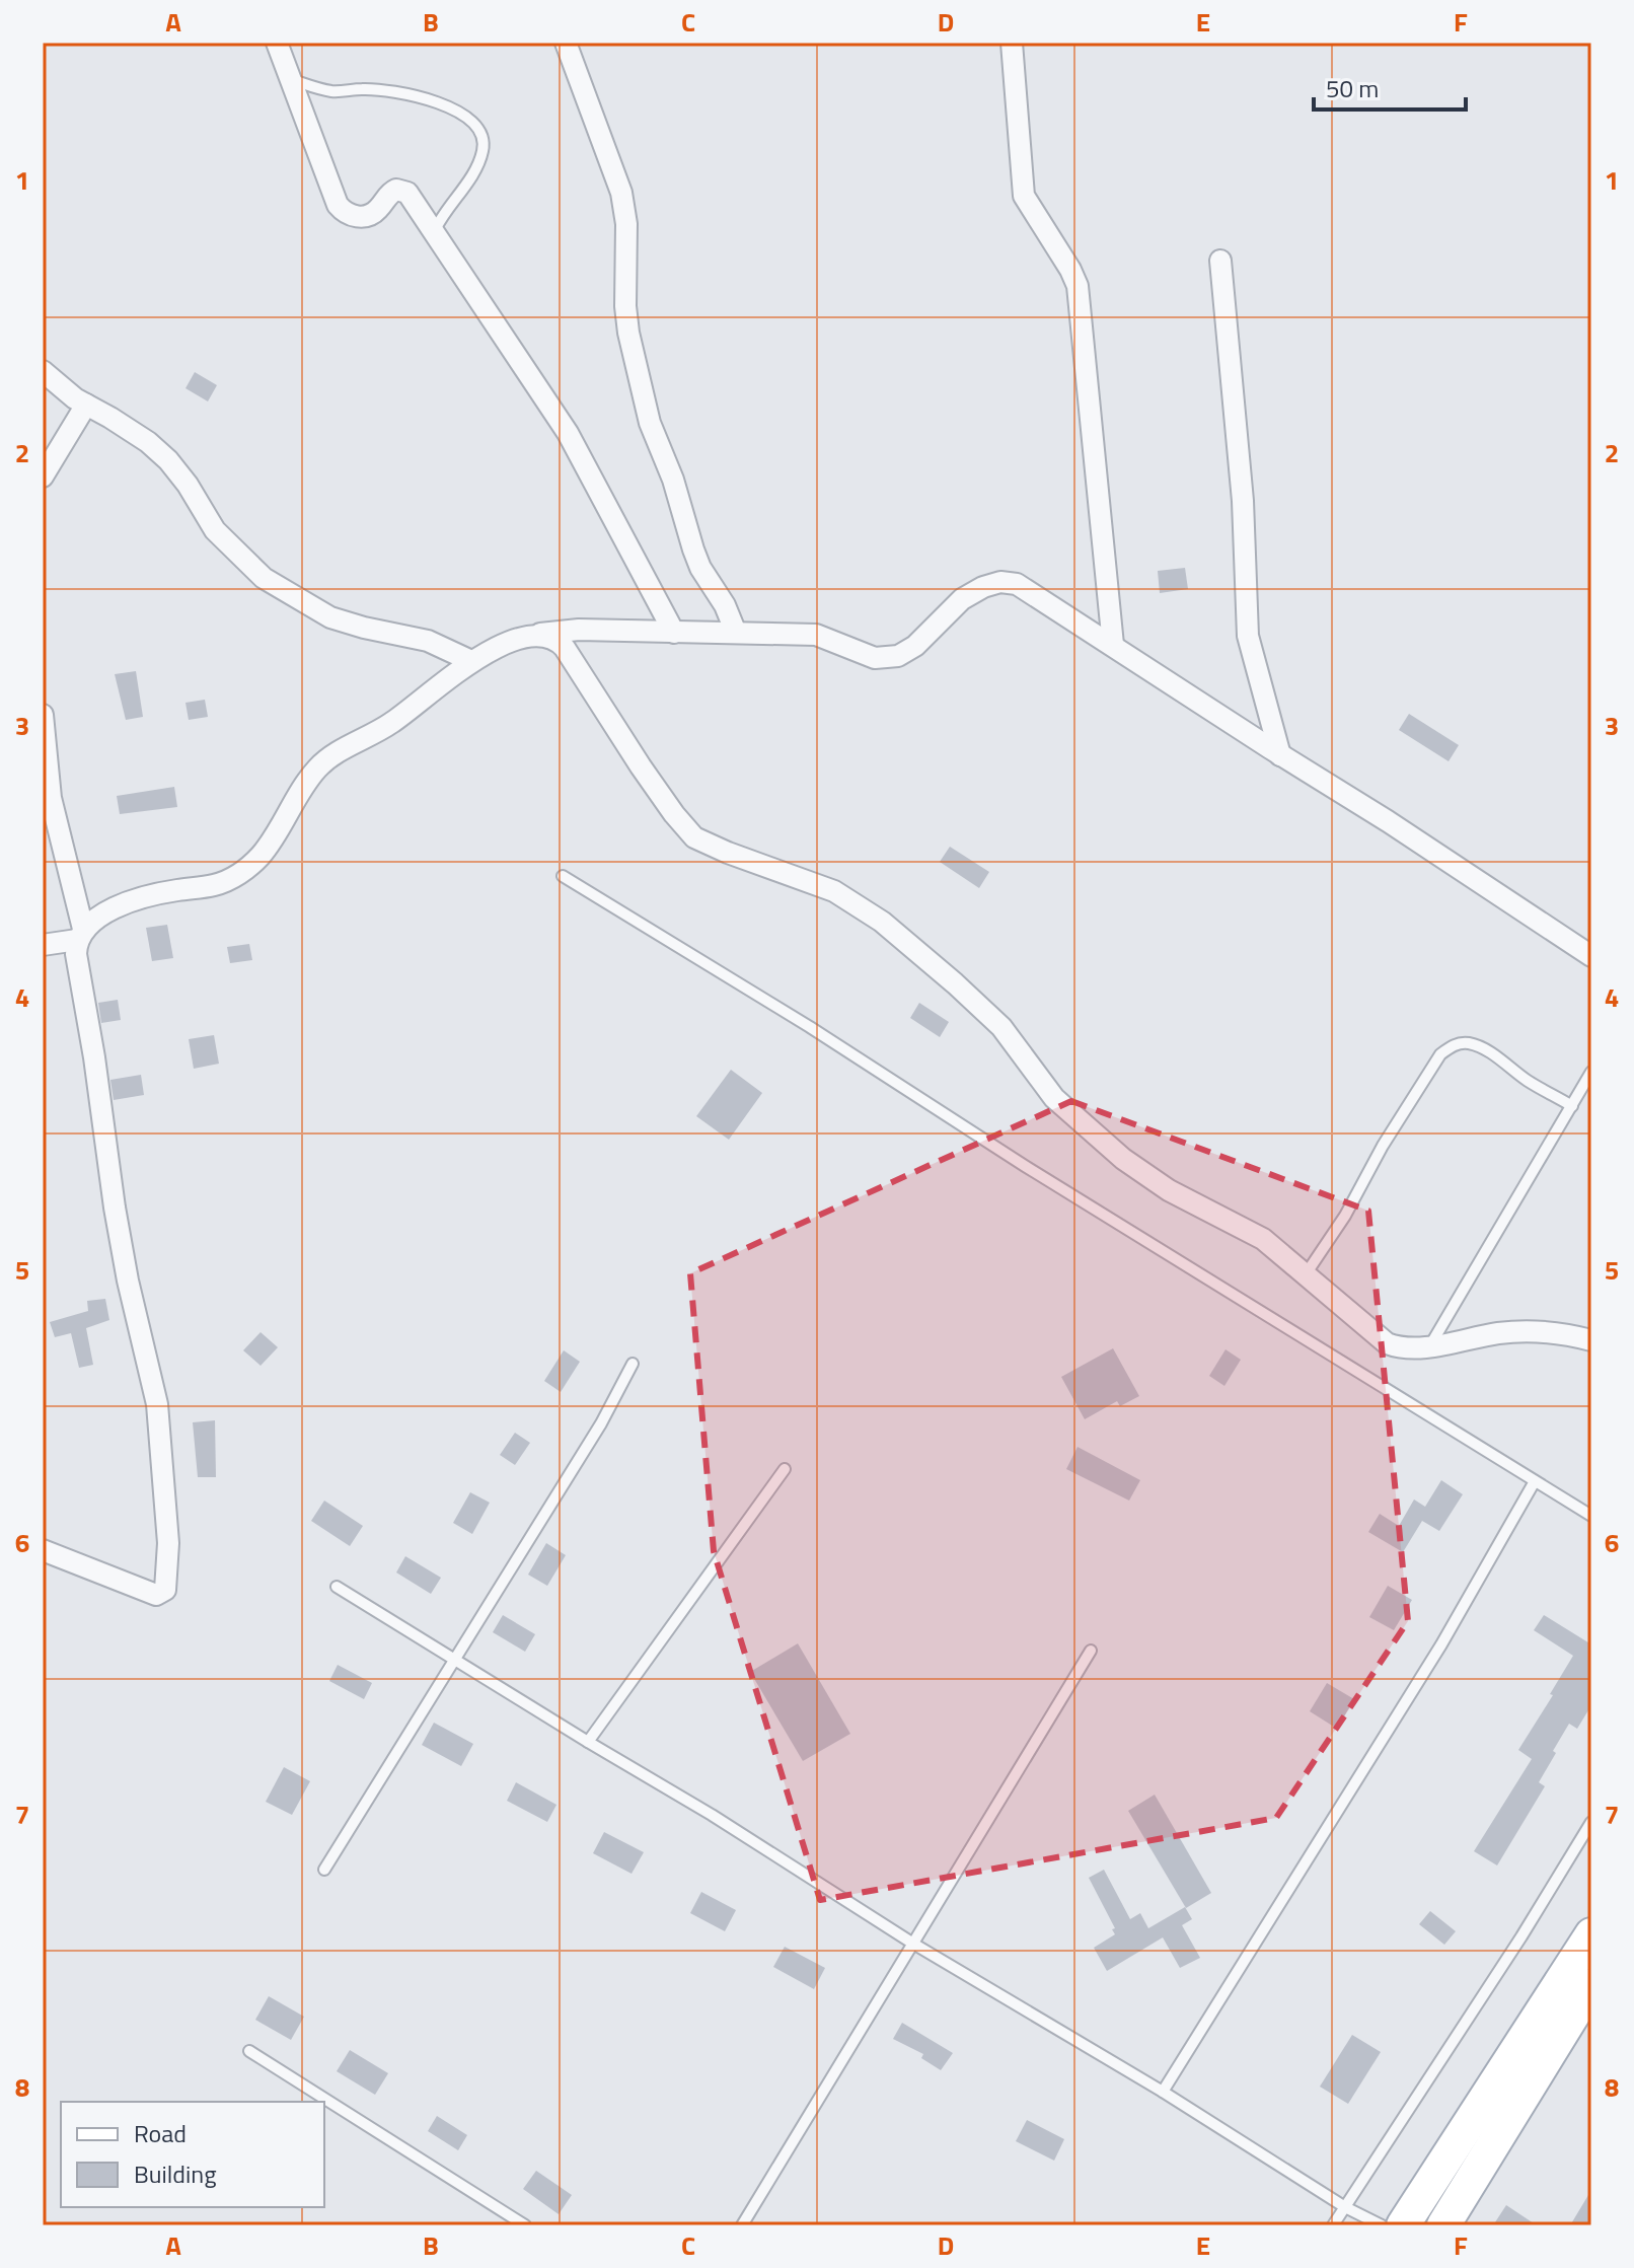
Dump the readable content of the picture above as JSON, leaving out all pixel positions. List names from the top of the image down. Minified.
{"legend":["Road","Building"],"scale_bar":"50 m","grid":{"columns":["A","B","C","D","E","F"],"rows":["1","2","3","4","5","6","7","8"]}}
